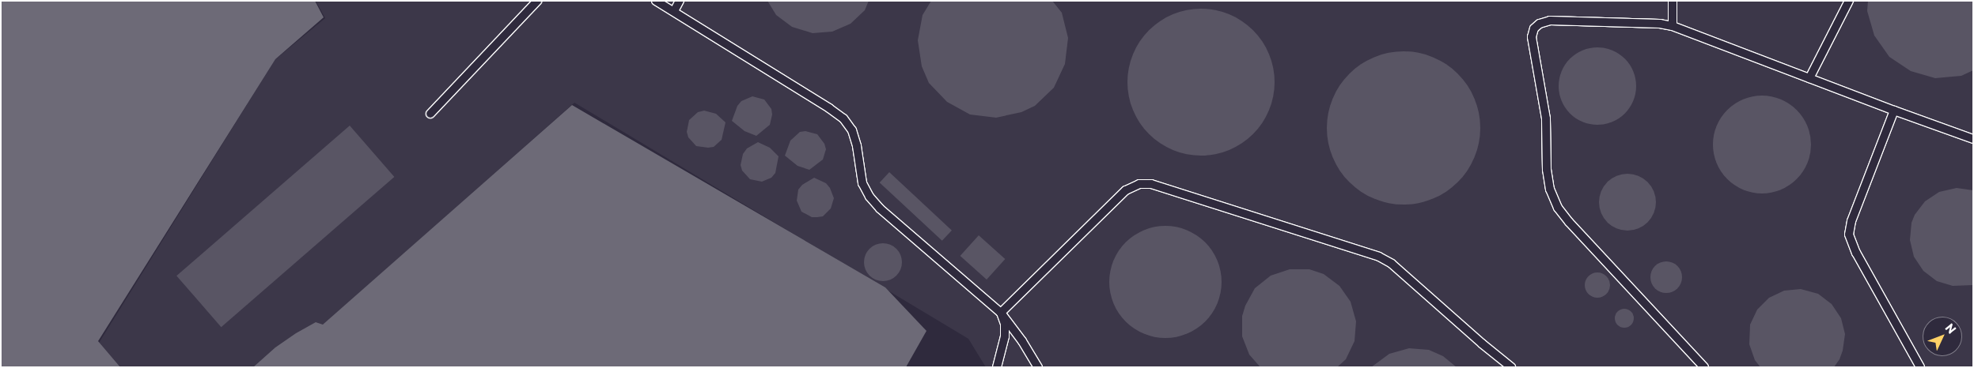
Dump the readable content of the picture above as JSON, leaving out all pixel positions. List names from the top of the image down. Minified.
{"north":"top right"}
